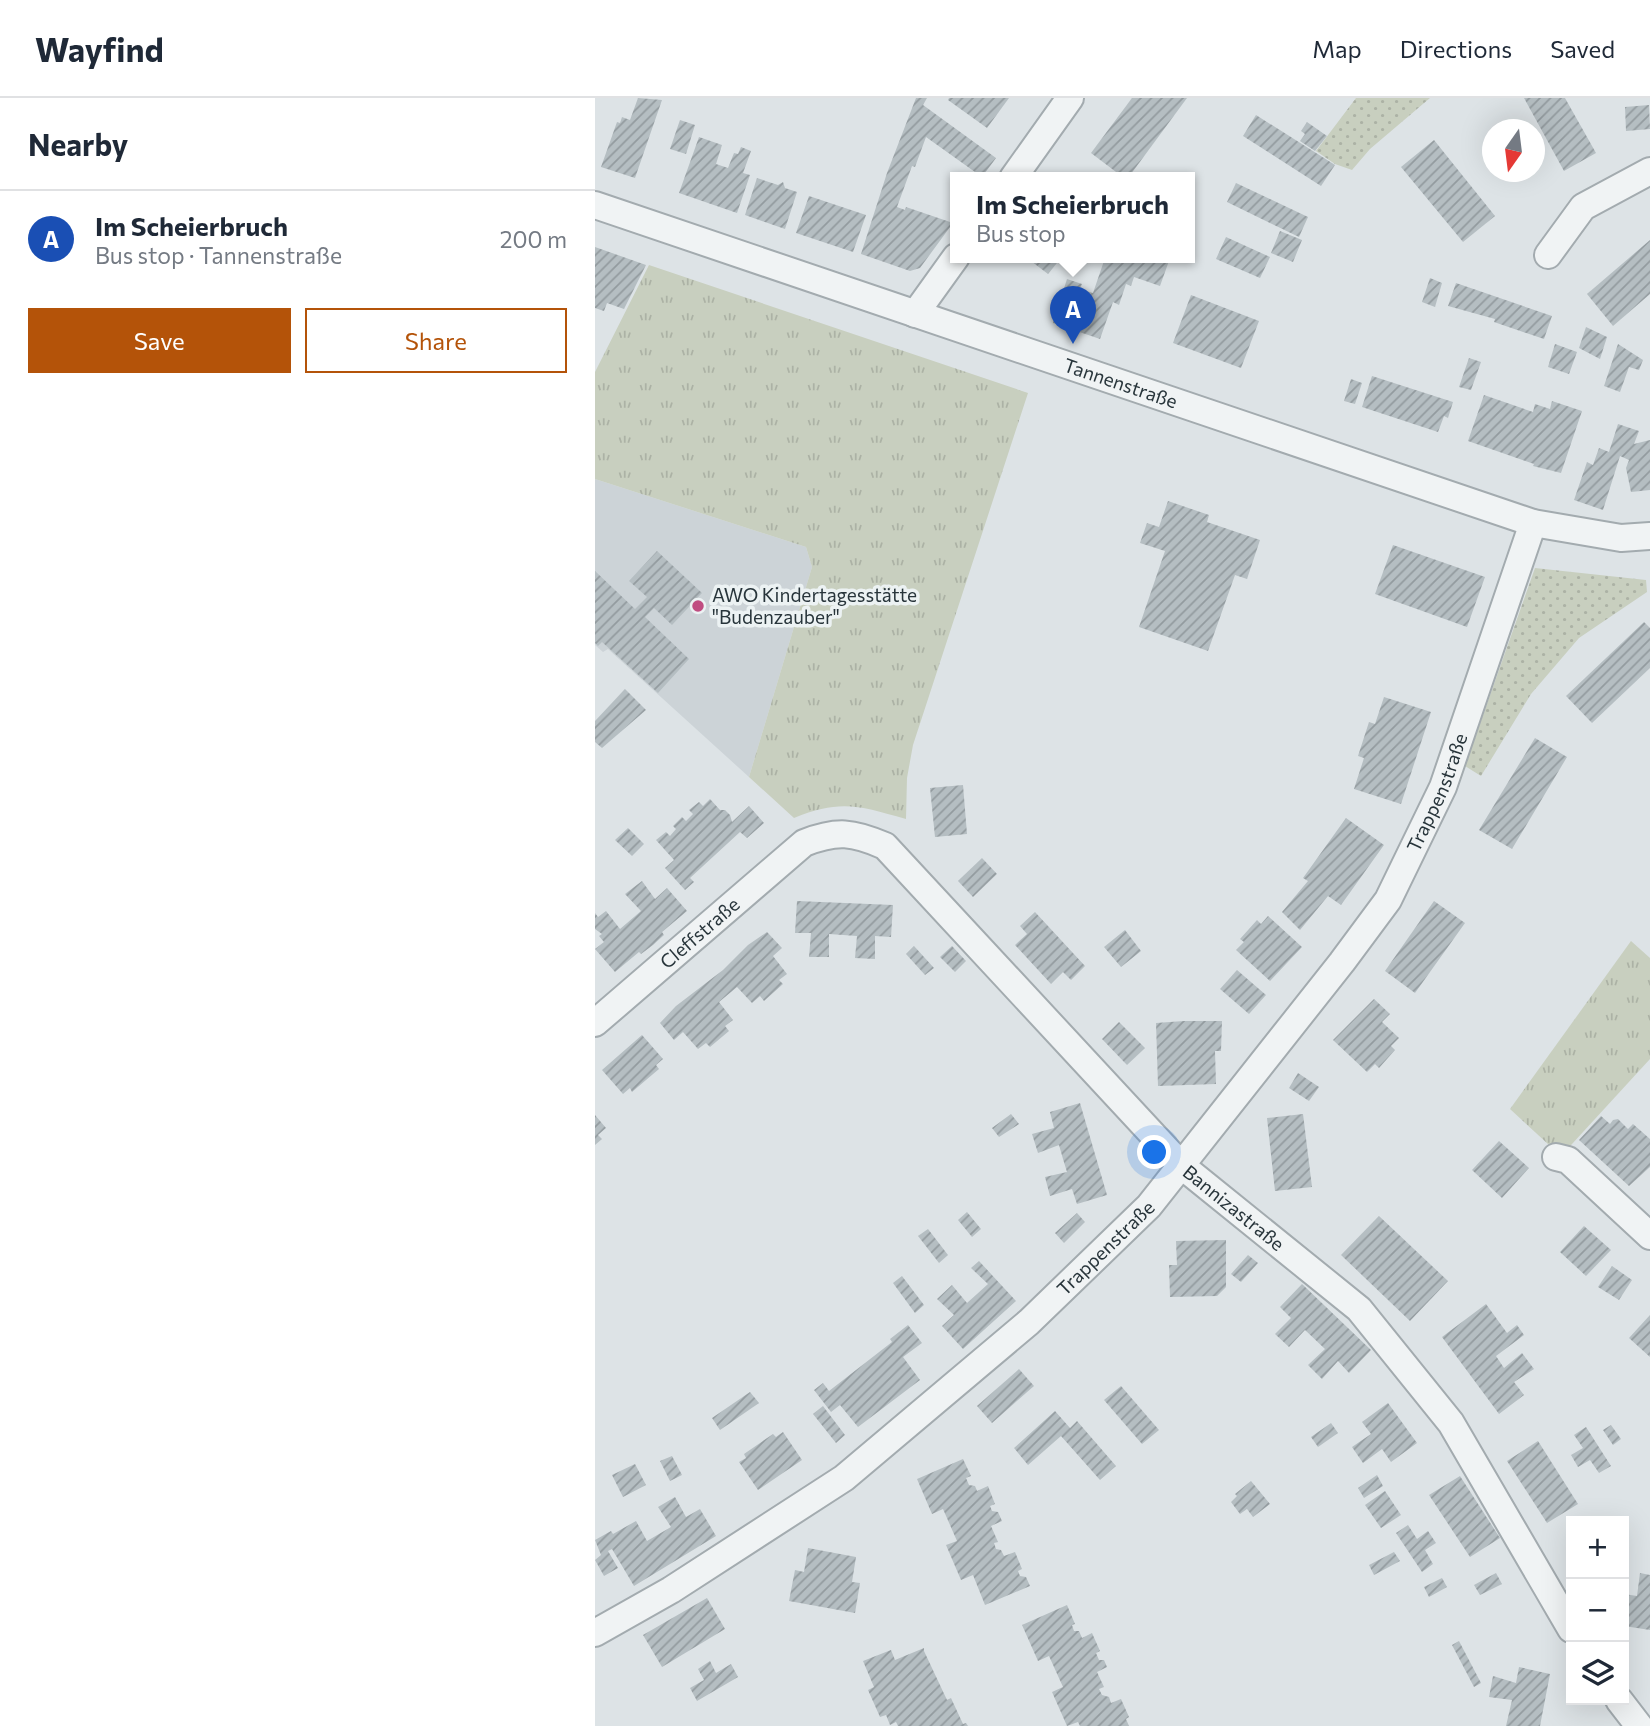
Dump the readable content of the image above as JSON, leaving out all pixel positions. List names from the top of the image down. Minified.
{"streets":{"street":["Tannenstraße","Trappenstraße","Cleffstraße","Bannizastraße"]},"crossings":[["Tannenstraße","Trappenstraße"],["Trappenstraße","Bannizastraße"],["Cleffstraße","Bannizastraße"]],"places":["AWO Kindertagesstätte \"Budenzauber\""],"north":"bottom","page":{"header":"Wayfind","nav":["Map","Directions","Saved"],"heading":"Nearby","popup":["Im Scheierbruch","Bus stop"],"list":[{"mark":"A","name":"Im Scheierbruch","note":"Bus stop · Tannenstraße","value":"200 m"}],"pins":"A","buttons":["Save","Share"],"map_buttons":["+","−"]}}
